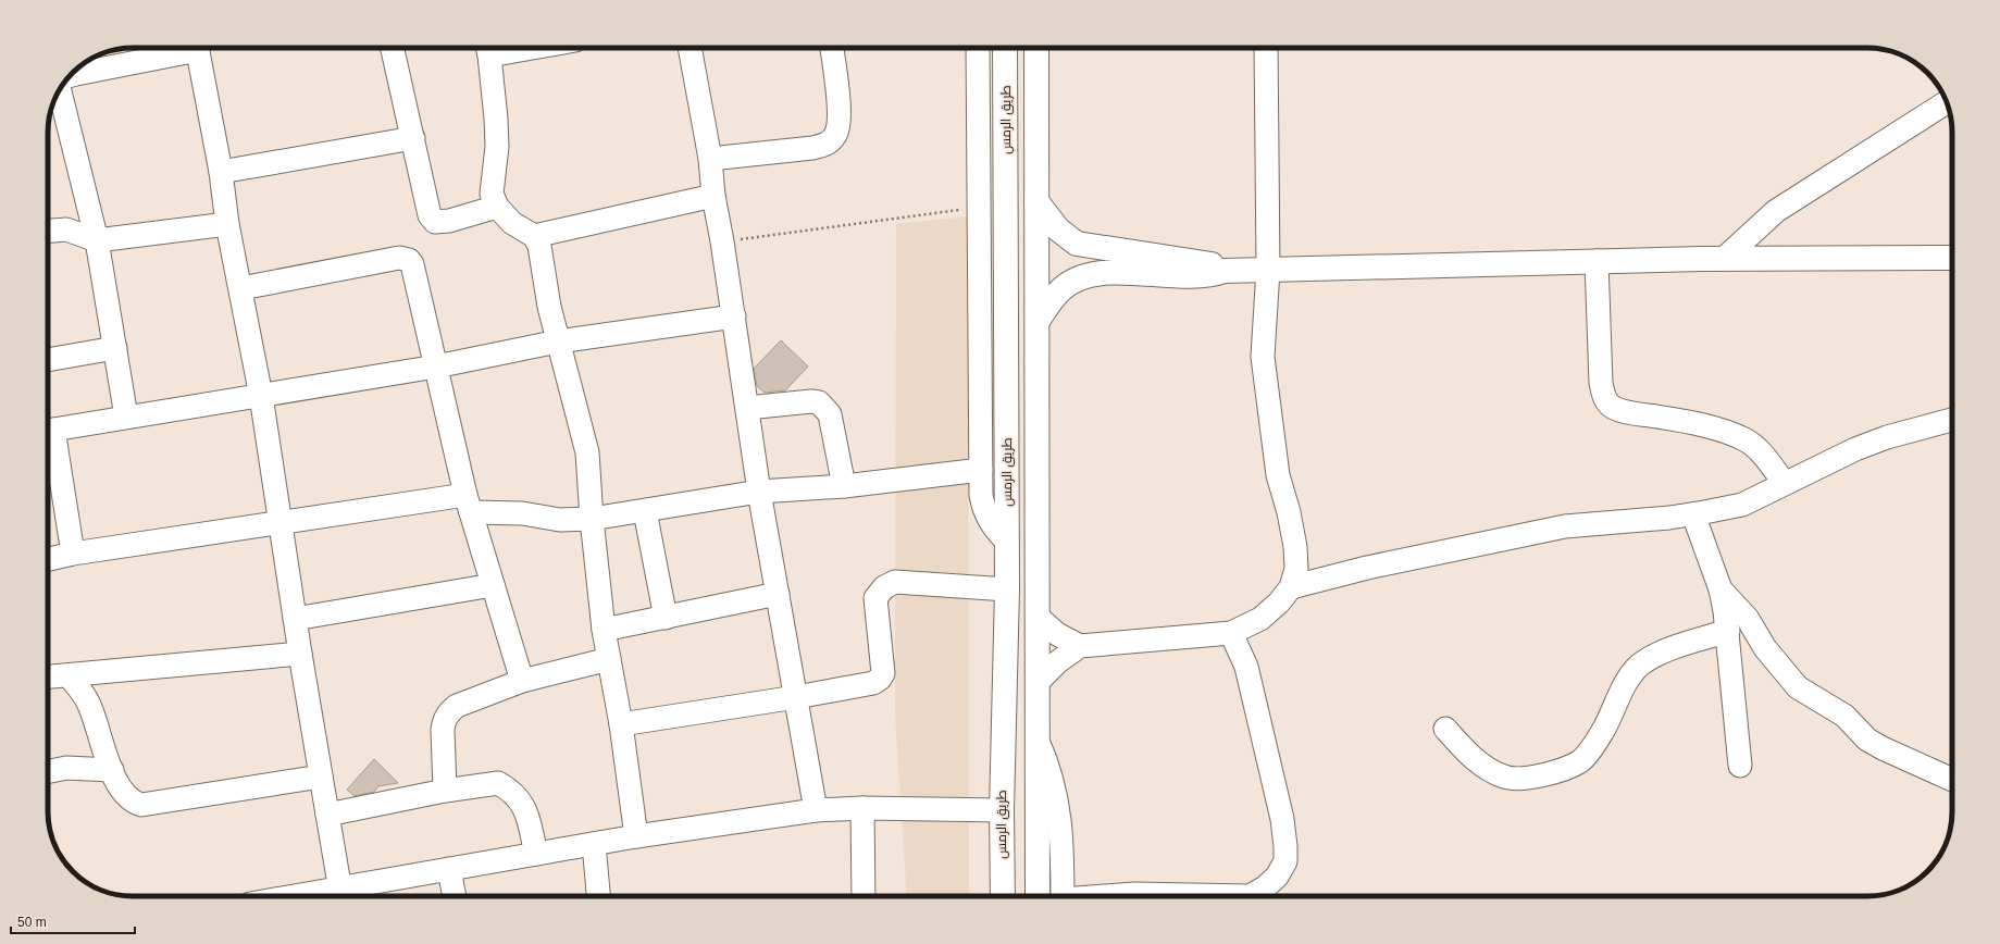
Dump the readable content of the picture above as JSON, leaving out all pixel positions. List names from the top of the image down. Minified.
{"streets":{"main road":["طريق الرمس"]},"scale_bar":"50 m"}
